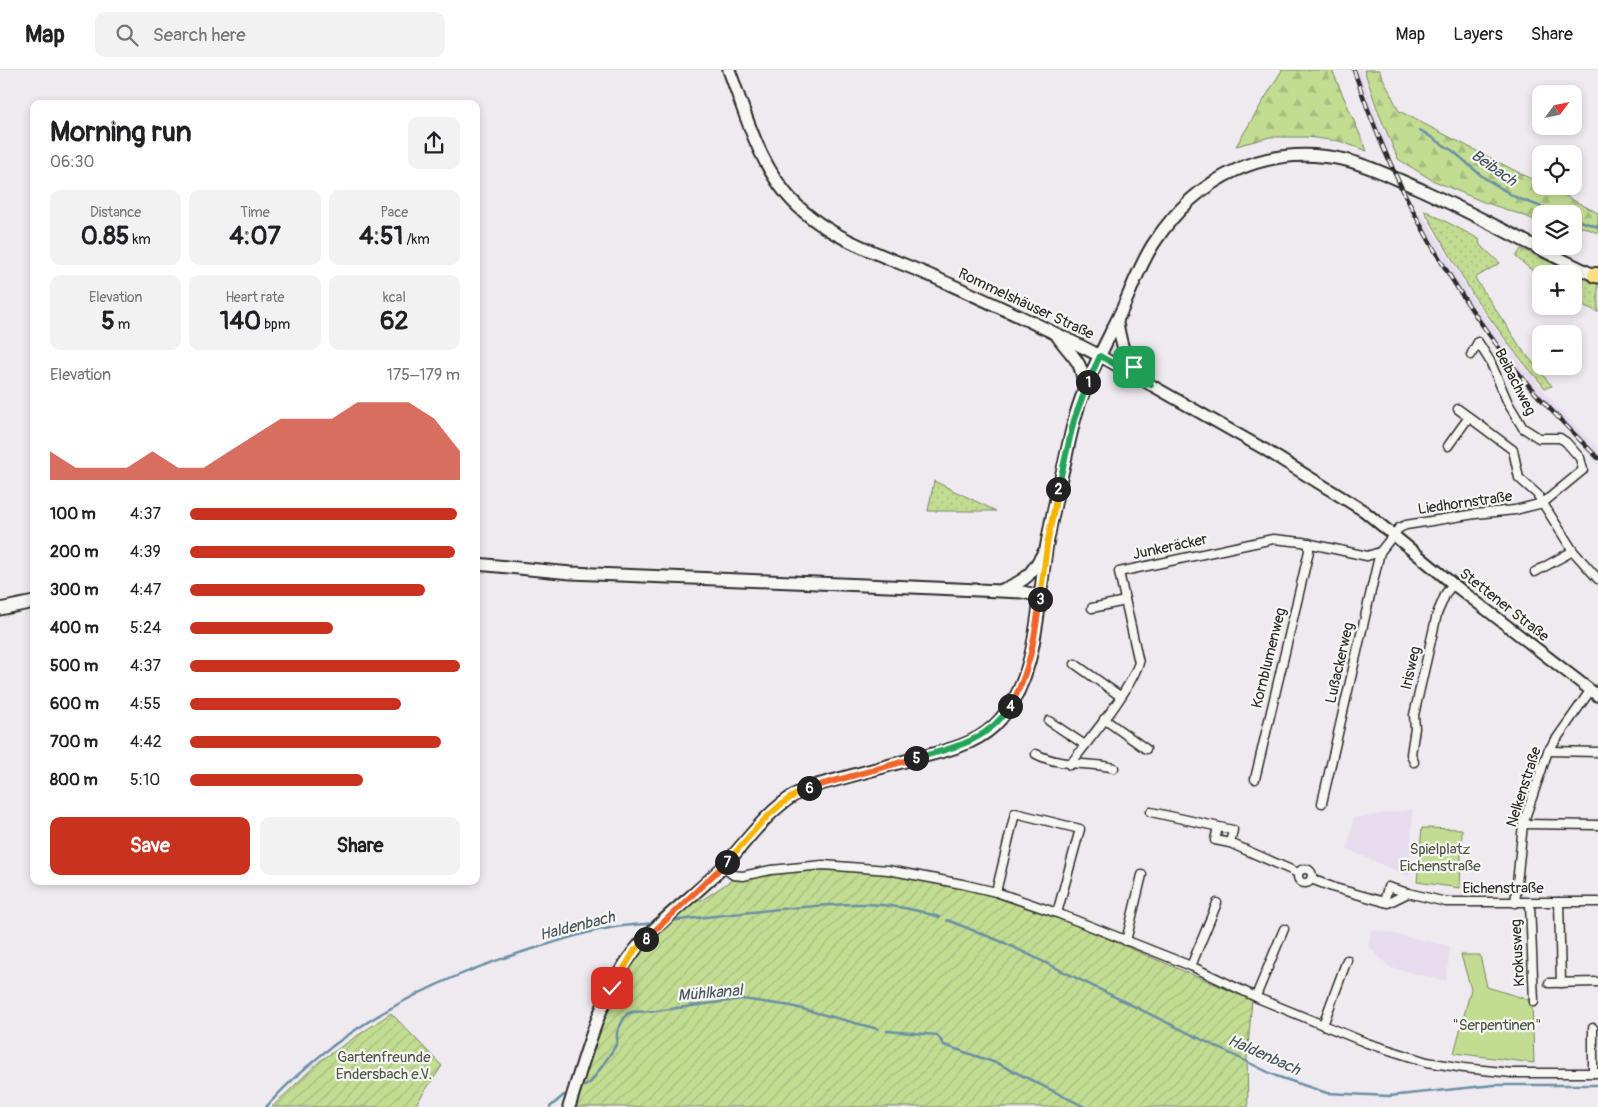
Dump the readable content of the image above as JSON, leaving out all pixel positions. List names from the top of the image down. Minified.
{"streets":{"main road":["Rommelshäuser Straße"],"street":["Beibachweg","Liedhornstraße","Junkeräcker","Stettener Straße","Kornblumenweg","Lußackerweg","Irisweg","Nelkenstraße","Eichenstraße","Krokusweg"]},"crossings":[["Rommelshäuser Straße","Liedhornstraße"],["Rommelshäuser Straße","Stettener Straße"],["Rommelshäuser Straße","Lußackerweg"],["Beibachweg","Liedhornstraße"],["Liedhornstraße","Stettener Straße"],["Liedhornstraße","Lußackerweg"],["Junkeräcker","Kornblumenweg"],["Junkeräcker","Lußackerweg"],["Stettener Straße","Lußackerweg"],["Stettener Straße","Irisweg"],["Stettener Straße","Nelkenstraße"],["Nelkenstraße","Eichenstraße"],["Eichenstraße","Krokusweg"]],"water":["Beibach","Haldenbach","Mühlkanal"],"parks":["Spielplatz Eichenstraße","\"Serpentinen\"","Gartenfreunde Endersbach e.V."],"north":"top right","page":{"header":"Map","search":"Search here","nav":["Map","Layers","Share"],"map_buttons":["+","−"],"heading":["Morning run","06:30"],"stats":[["Distance","0.85 km"],["Time","4:07"],["Pace","4:51 /km"],["Elevation","5 m"],["Heart rate","140 bpm"],["kcal","62"]],"chart":["Elevation","175–179 m"],"pins":["1","2","3","4","5","6","7","8"],"list":[{"name":"100 m","note":"4:37"},{"name":"200 m","note":"4:39"},{"name":"300 m","note":"4:47"},{"name":"400 m","note":"5:24"},{"name":"500 m","note":"4:37"},{"name":"600 m","note":"4:55"},{"name":"700 m","note":"4:42"},{"name":"800 m","note":"5:10"}],"buttons":["Save","Share"]}}
